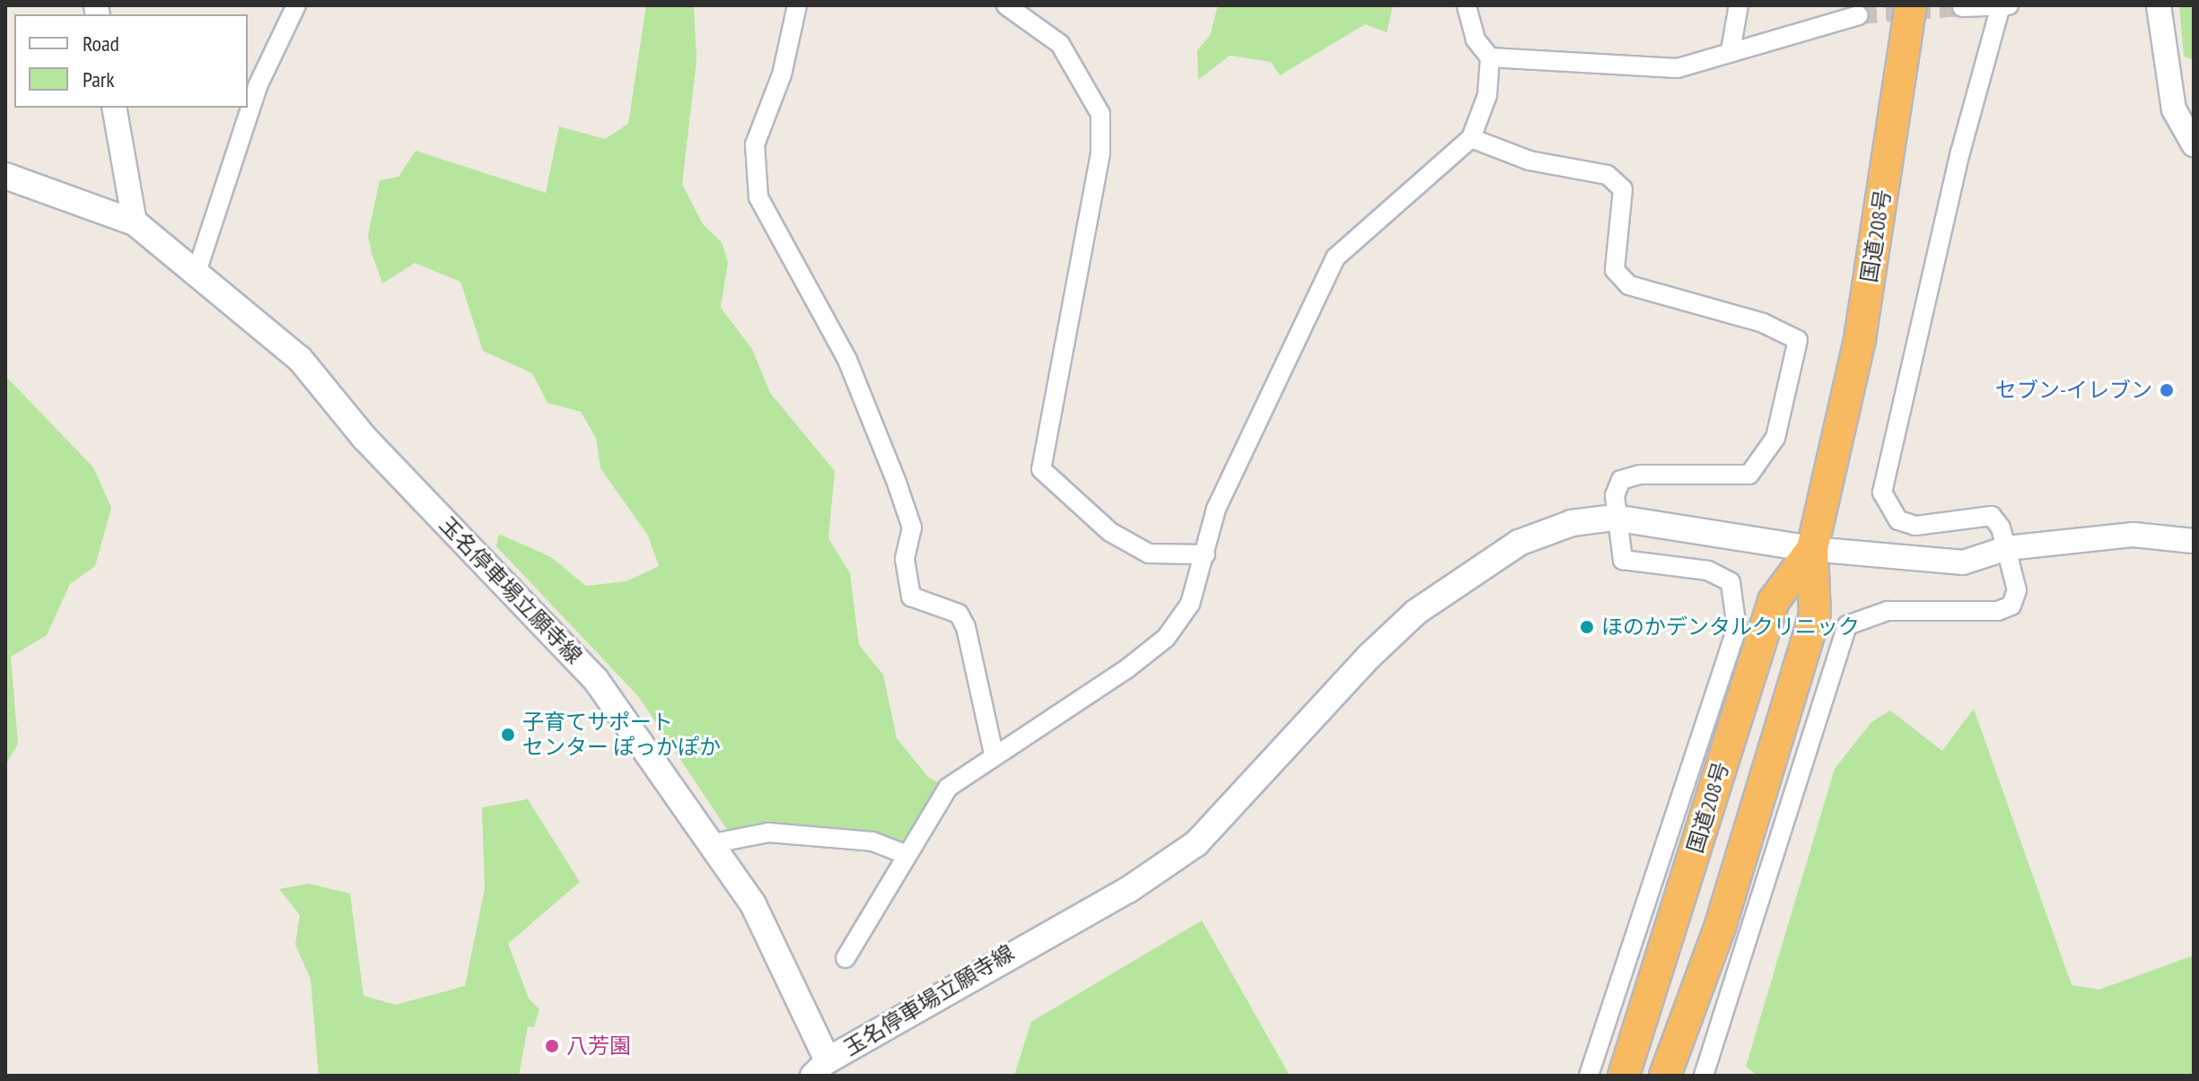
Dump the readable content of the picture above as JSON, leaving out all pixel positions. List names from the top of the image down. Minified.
{"streets":{"highway":["国道208号"],"main road":["玉名停車場立願寺線"]},"crossings":[["国道208号","玉名停車場立願寺線"]],"places":["セブン-イレブン","ほのかデンタルクリニック","子育てサポート センター ぽっかぽか","八芳園"],"legend":["Road","Park"]}
